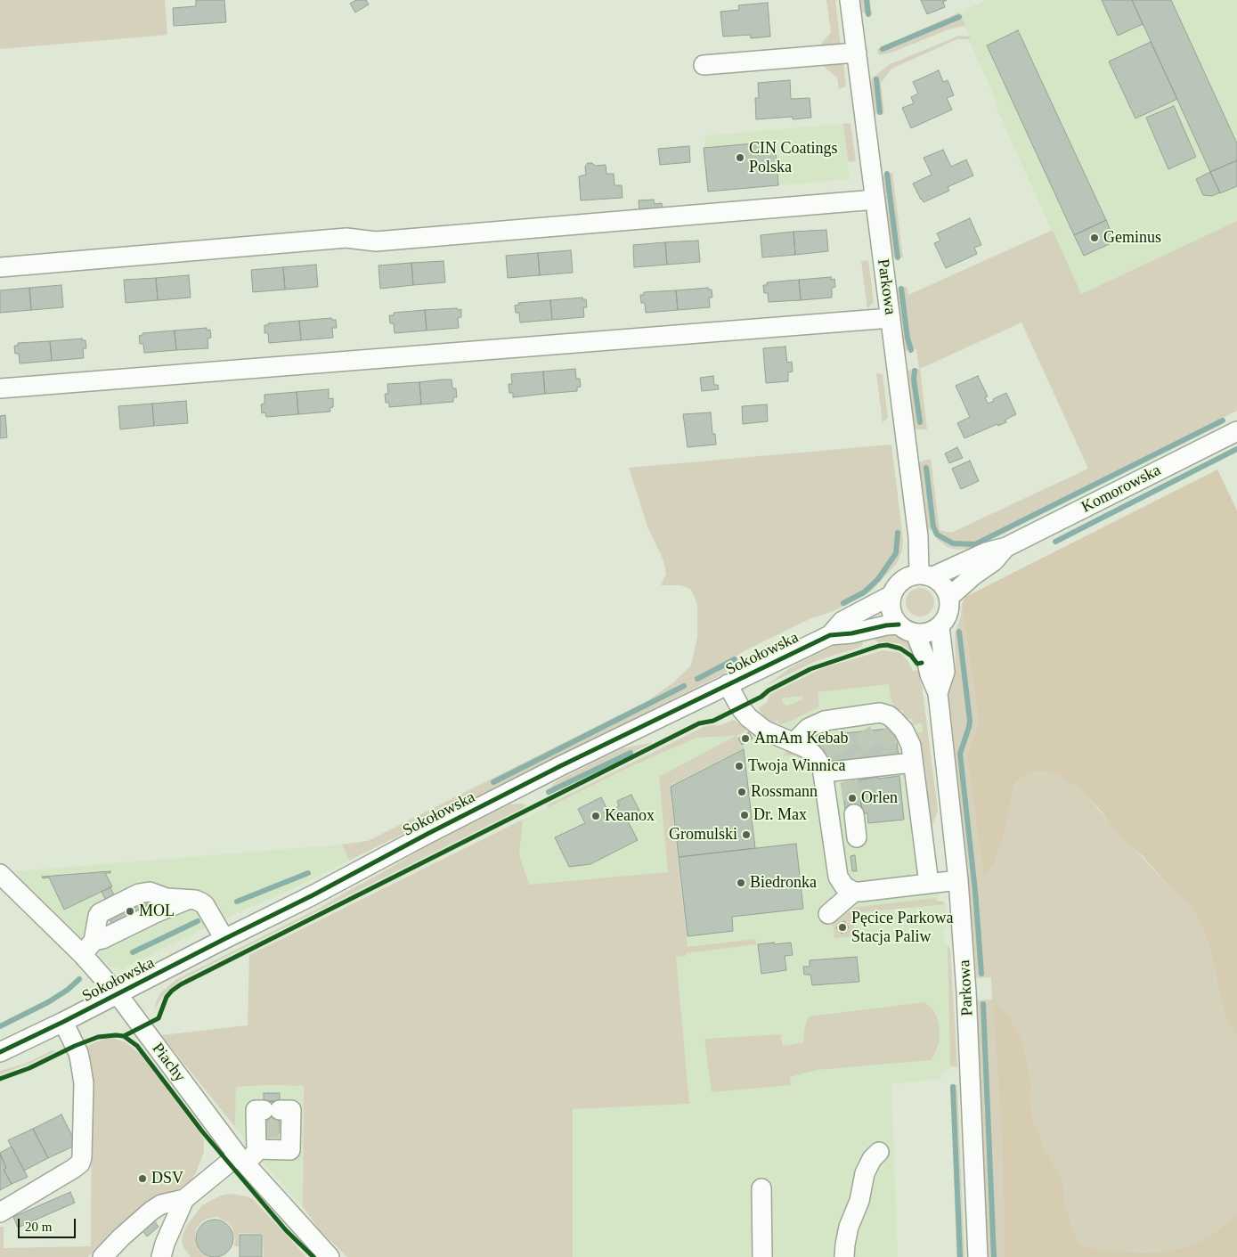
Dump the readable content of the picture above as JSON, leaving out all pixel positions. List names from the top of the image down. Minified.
{"streets":{"street":["Parkowa","Komorowska","Sokołowska","Piachy"]},"crossings":[["Parkowa","Komorowska"],["Parkowa","Sokołowska"],["Komorowska","Sokołowska"],["Sokołowska","Piachy"]],"places":["CIN Coatings Polska","Geminus","AmAm Kebab","Twoja Winnica","Rossmann","Orlen","Dr. Max","Keanox","Gromulski","Biedronka","MOL","Pęcice Parkowa Stacja Paliw","DSV"],"scale_bar":"20 m"}
